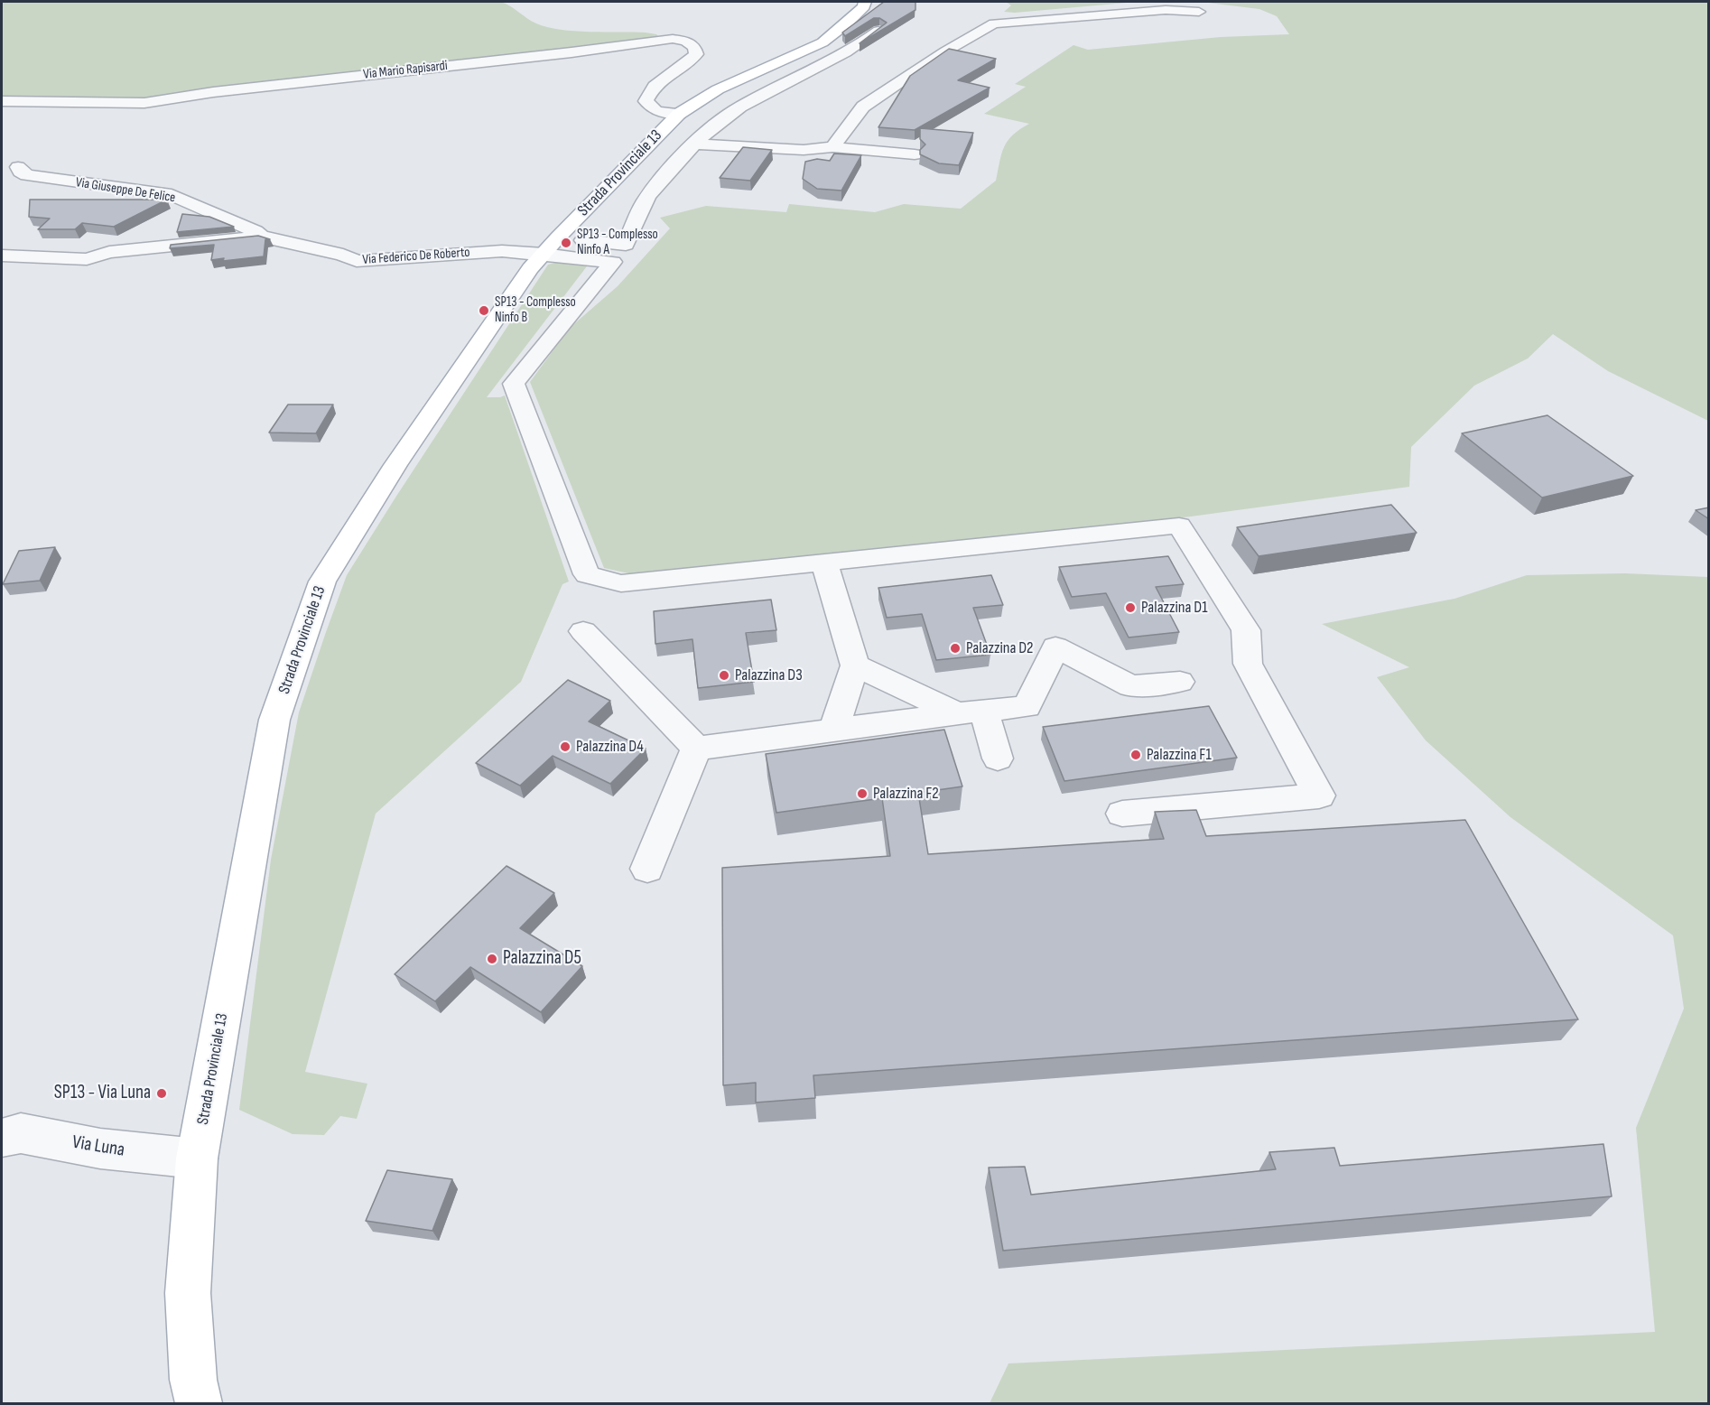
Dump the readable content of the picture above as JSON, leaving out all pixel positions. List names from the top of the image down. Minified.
{"streets":{"main road":["Strada Provinciale 13"],"street":["Via Mario Rapisardi","Via Giuseppe De Felice","Via Federico De Roberto","Via Luna"]},"crossings":[["Via Mario Rapisardi","Strada Provinciale 13"],["Strada Provinciale 13","Via Federico De Roberto"],["Strada Provinciale 13","Via Luna"],["Via Giuseppe De Felice","Via Federico De Roberto"]],"places":["SP13 - Complesso Ninfo A","SP13 - Complesso Ninfo B","Palazzina D1","Palazzina D2","Palazzina D3","Palazzina D4","Palazzina F1","Palazzina F2","Palazzina D5","SP13 - Via Luna"]}
